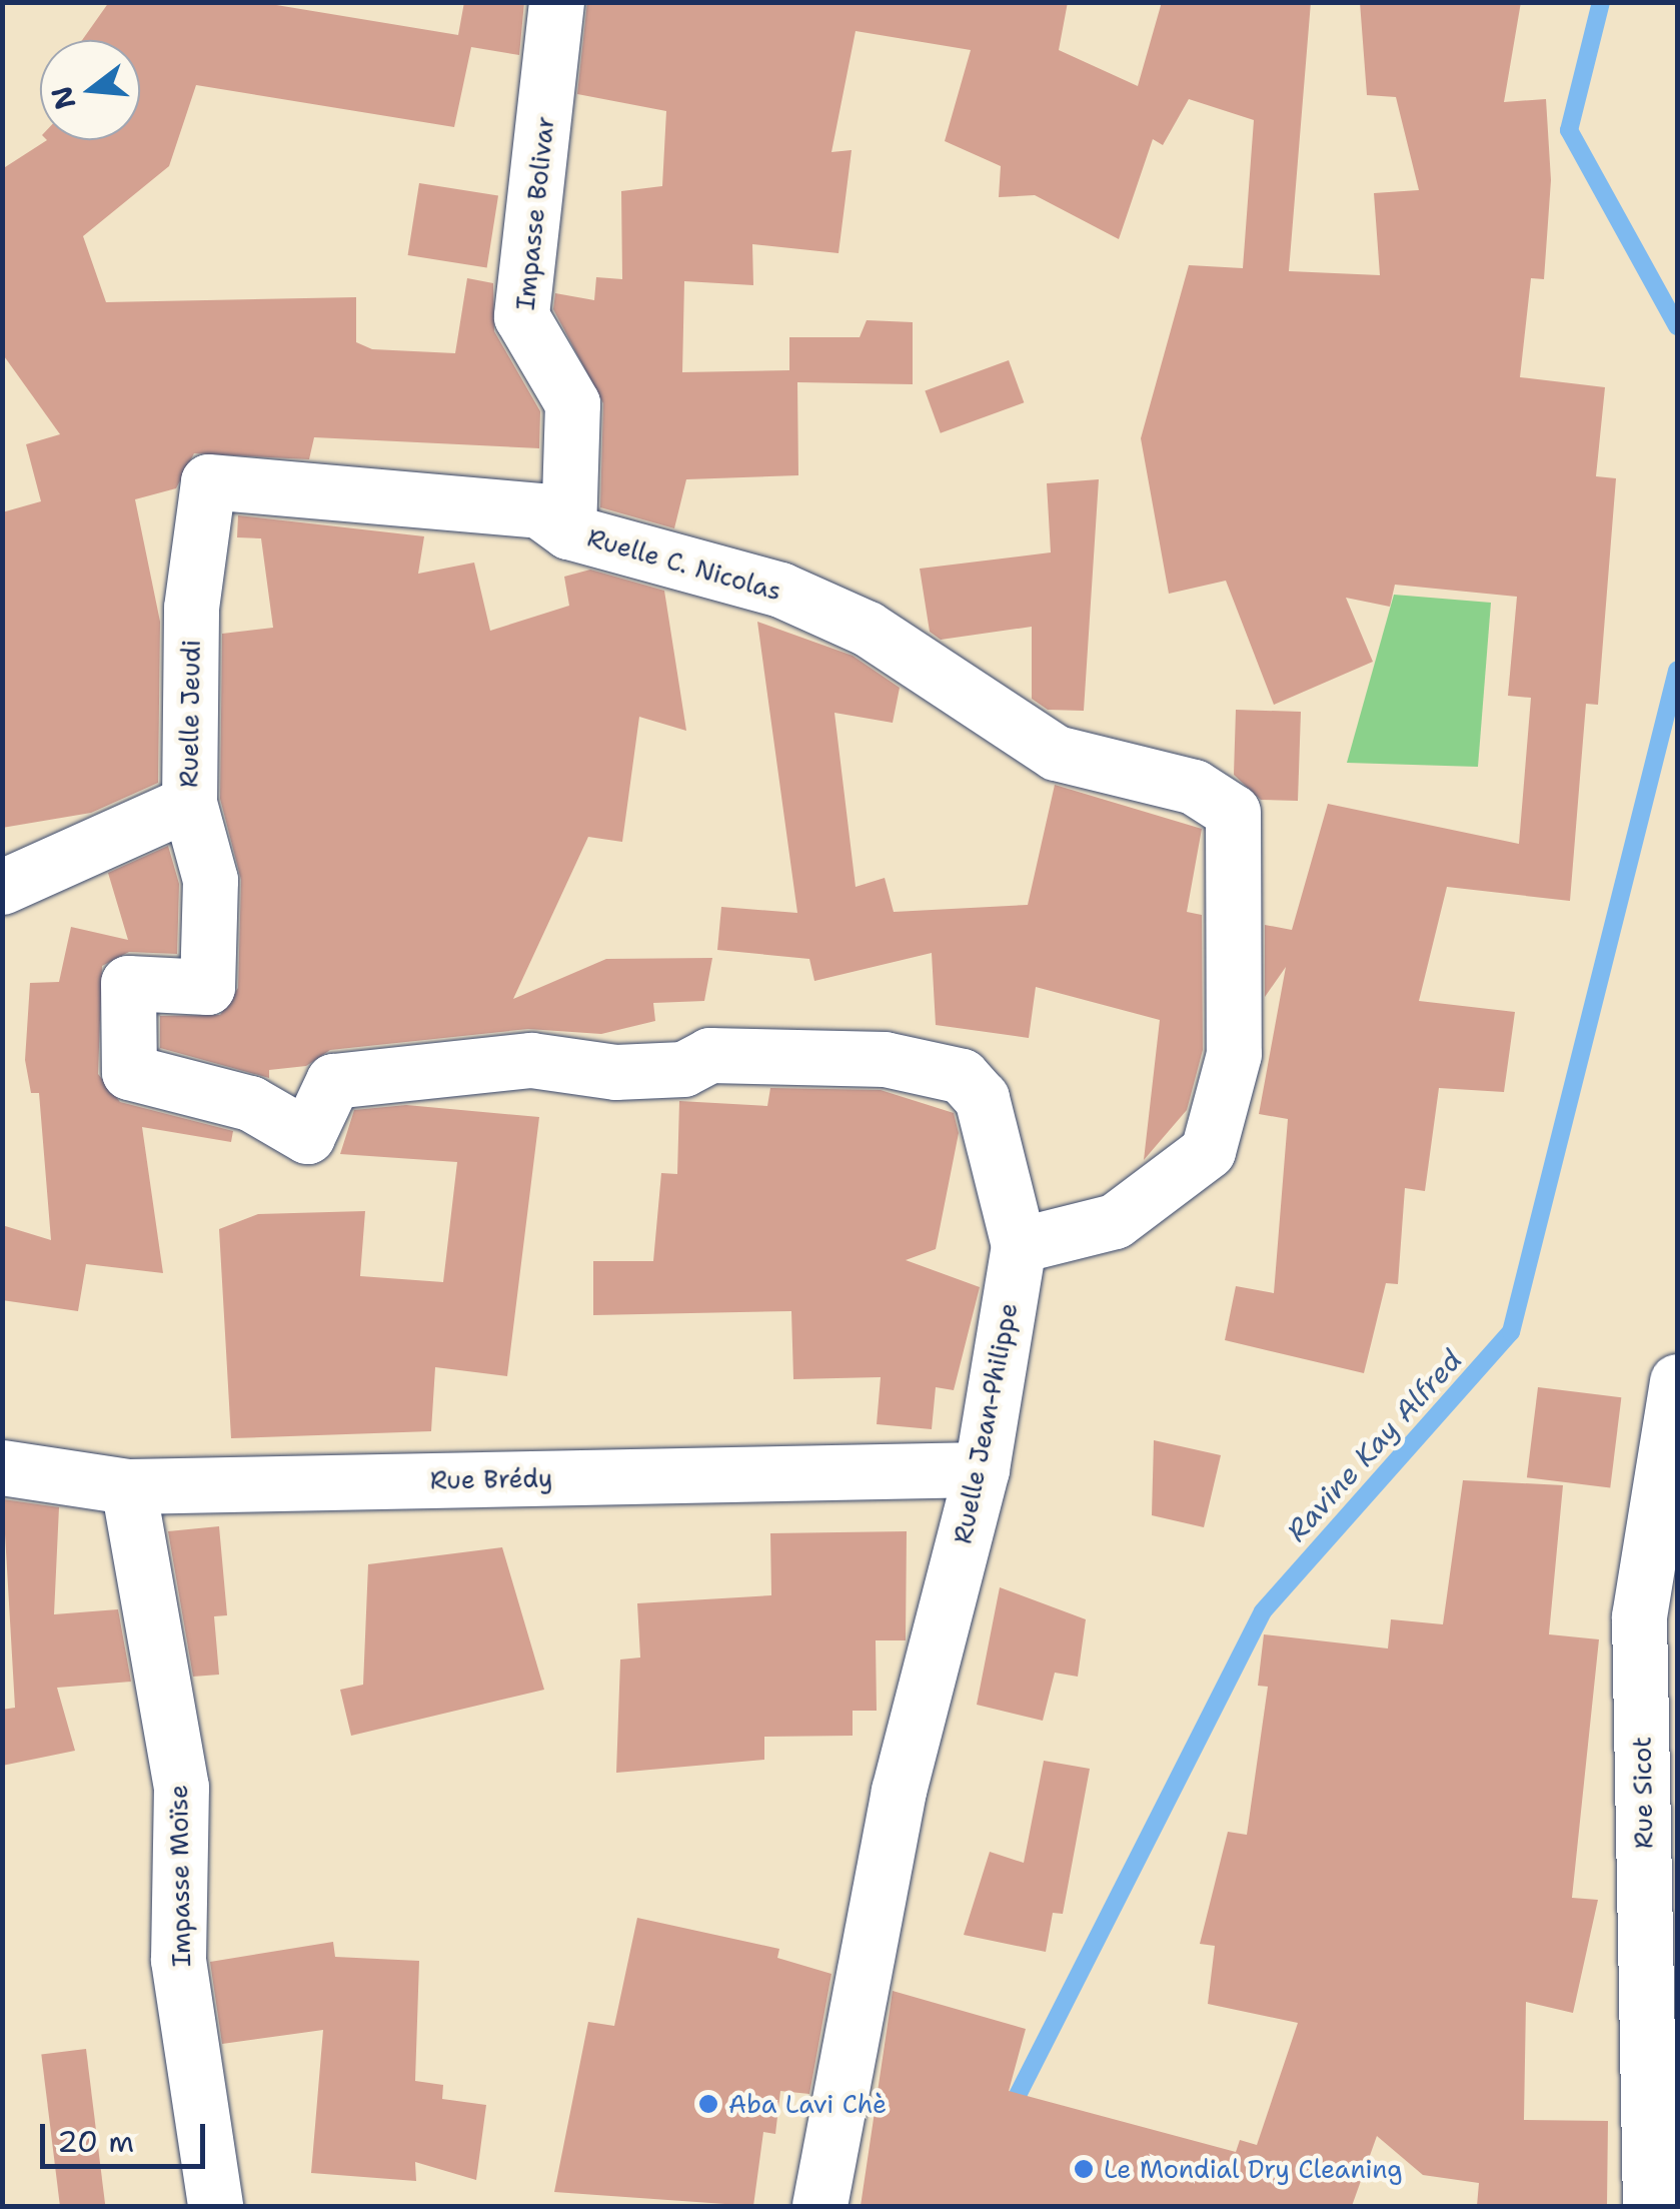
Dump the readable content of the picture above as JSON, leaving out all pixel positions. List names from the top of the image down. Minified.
{"streets":{"street":["Impasse Bolivar","Ruelle C. Nicolas","Ruelle Jeudi","Ruelle Jean-Philippe","Rue Brédy","Rue Sicot","Impasse Moïse"]},"crossings":[["Impasse Bolivar","Ruelle C. Nicolas"],["Ruelle C. Nicolas","Ruelle Jeudi"],["Ruelle C. Nicolas","Ruelle Jean-Philippe"],["Ruelle Jean-Philippe","Rue Brédy"],["Rue Brédy","Impasse Moïse"]],"water":["Ravine Kay Alfred"],"places":["Aba Lavi Chè","Le Mondial Dry Cleaning"],"scale_bar":"20 m","north":"left"}
